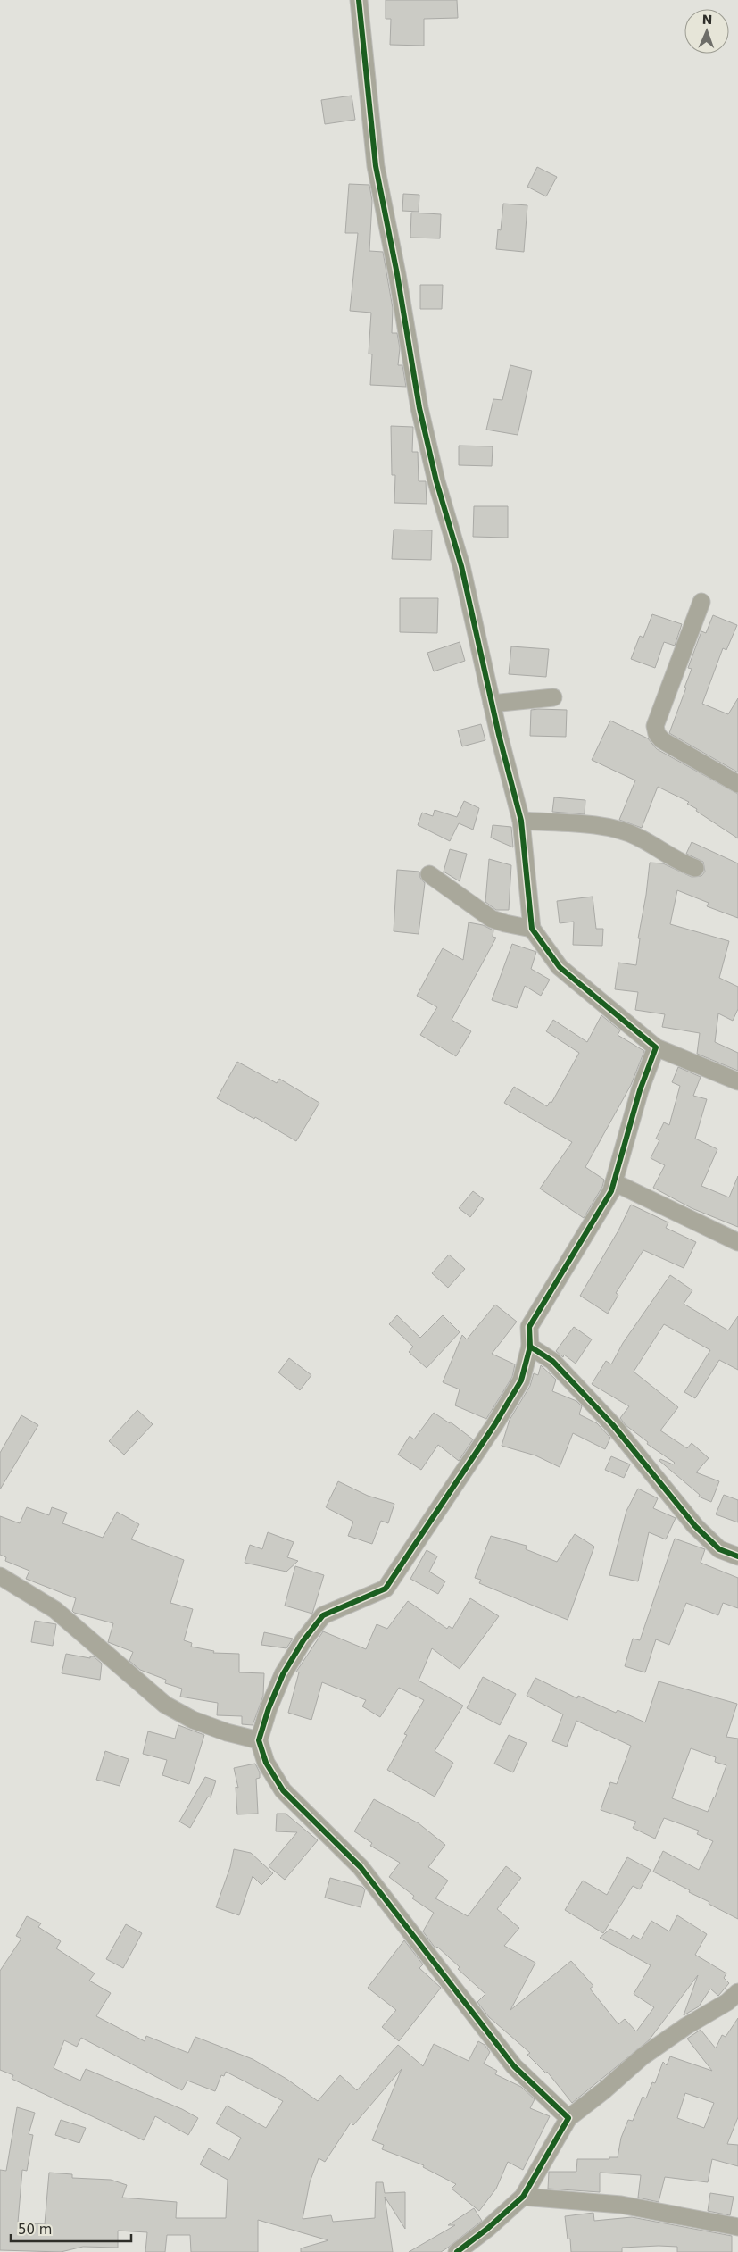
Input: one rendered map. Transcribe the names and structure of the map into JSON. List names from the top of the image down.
{
  "scale_bar": "50 m",
  "north": "top"
}
